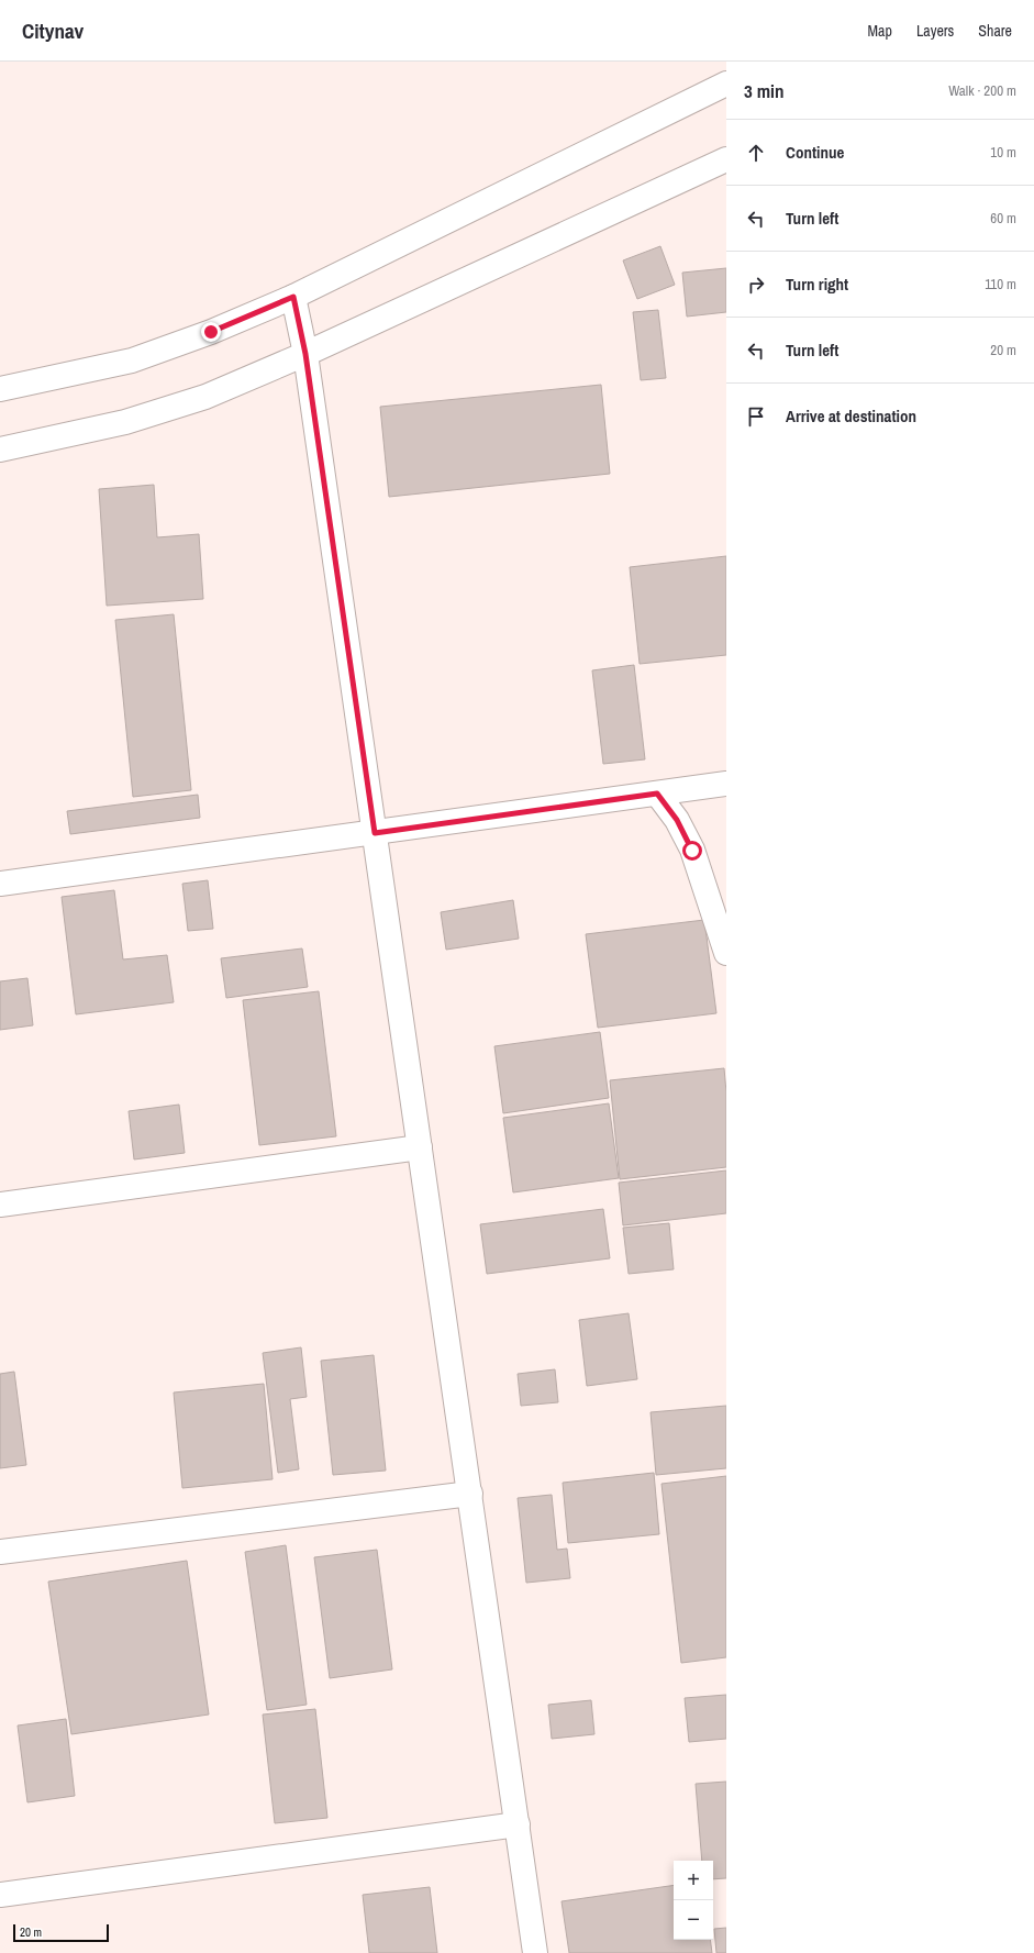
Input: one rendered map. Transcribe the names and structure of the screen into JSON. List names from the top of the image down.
{
  "scale_bar": "20 m",
  "page": {
    "header": "Citynav",
    "nav": ["Map", "Layers", "Share"],
    "heading": ["3 min", "Walk · 200 m"],
    "list": [
      ["Continue", "10 m"],
      ["Turn left", "60 m"],
      ["Turn right", "110 m"],
      ["Turn left", "20 m"],
      "Arrive at destination"
    ],
    "map_buttons": ["+", "−"],
    "scale": "20 m"
  }
}
